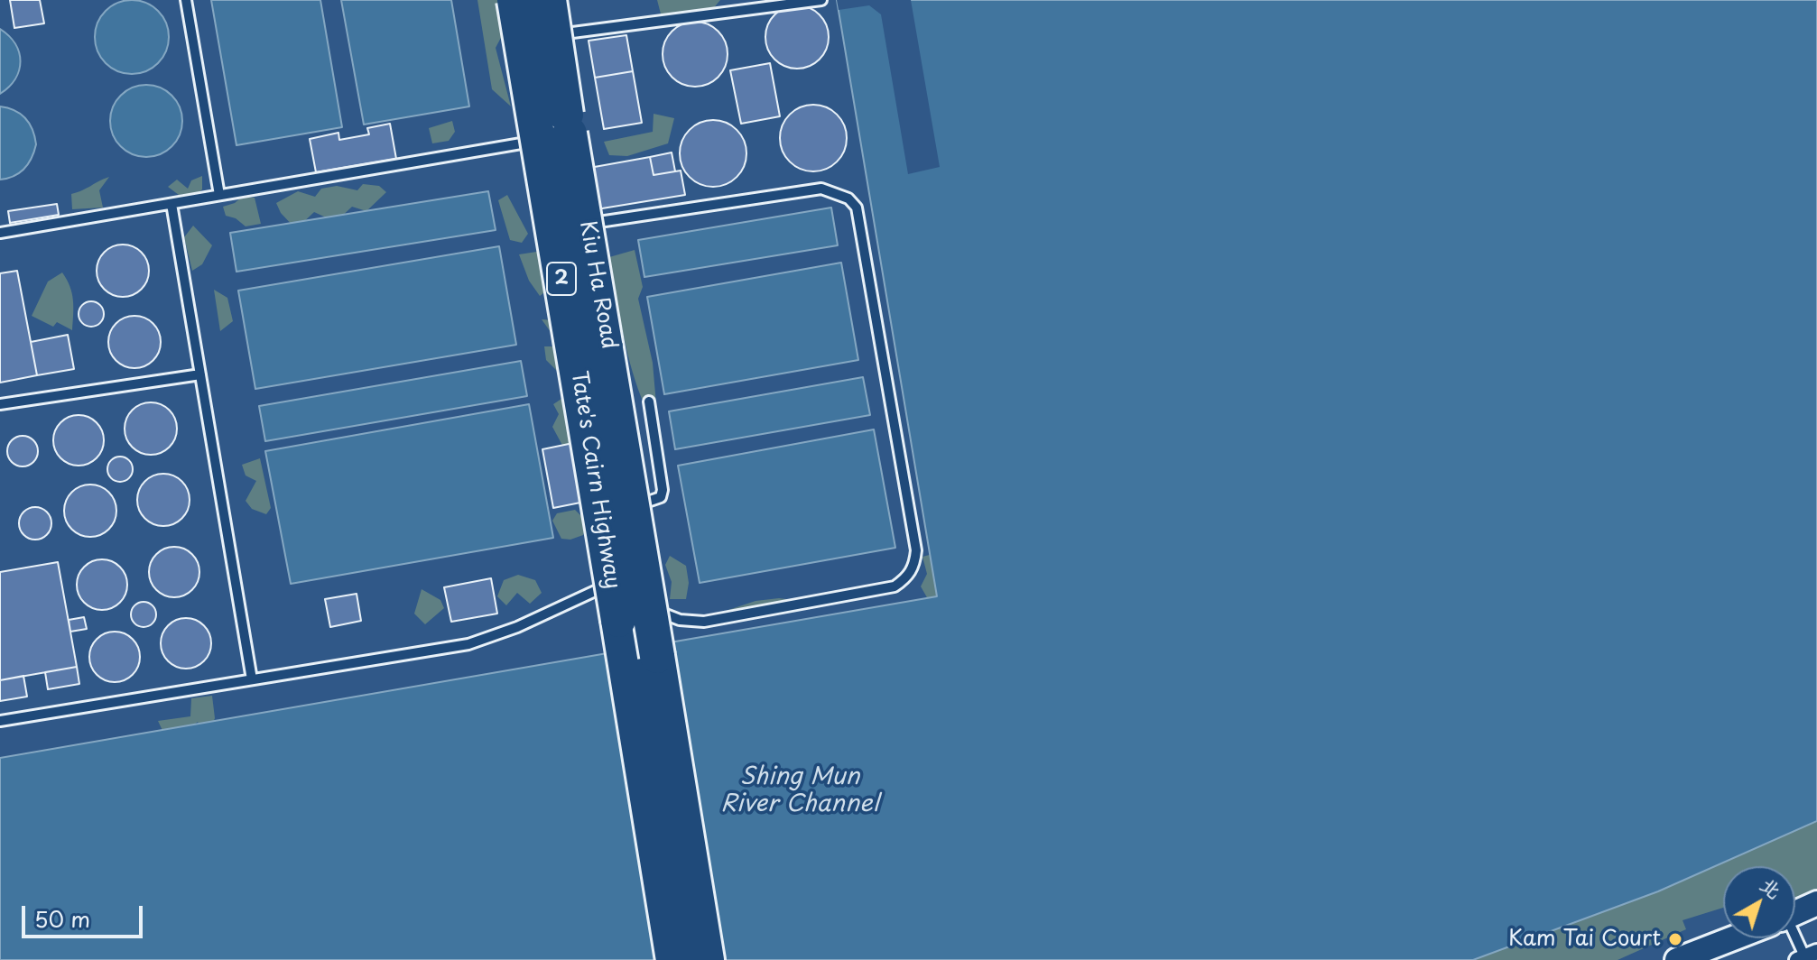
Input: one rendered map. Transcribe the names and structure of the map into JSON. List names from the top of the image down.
{
  "streets": {
    "highway": ["2", "Tate's Cairn Highway"]
  },
  "water": ["Shing Mun River Channel"],
  "places": ["Kam Tai Court"],
  "scale_bar": "50 m",
  "north": "top right"
}
